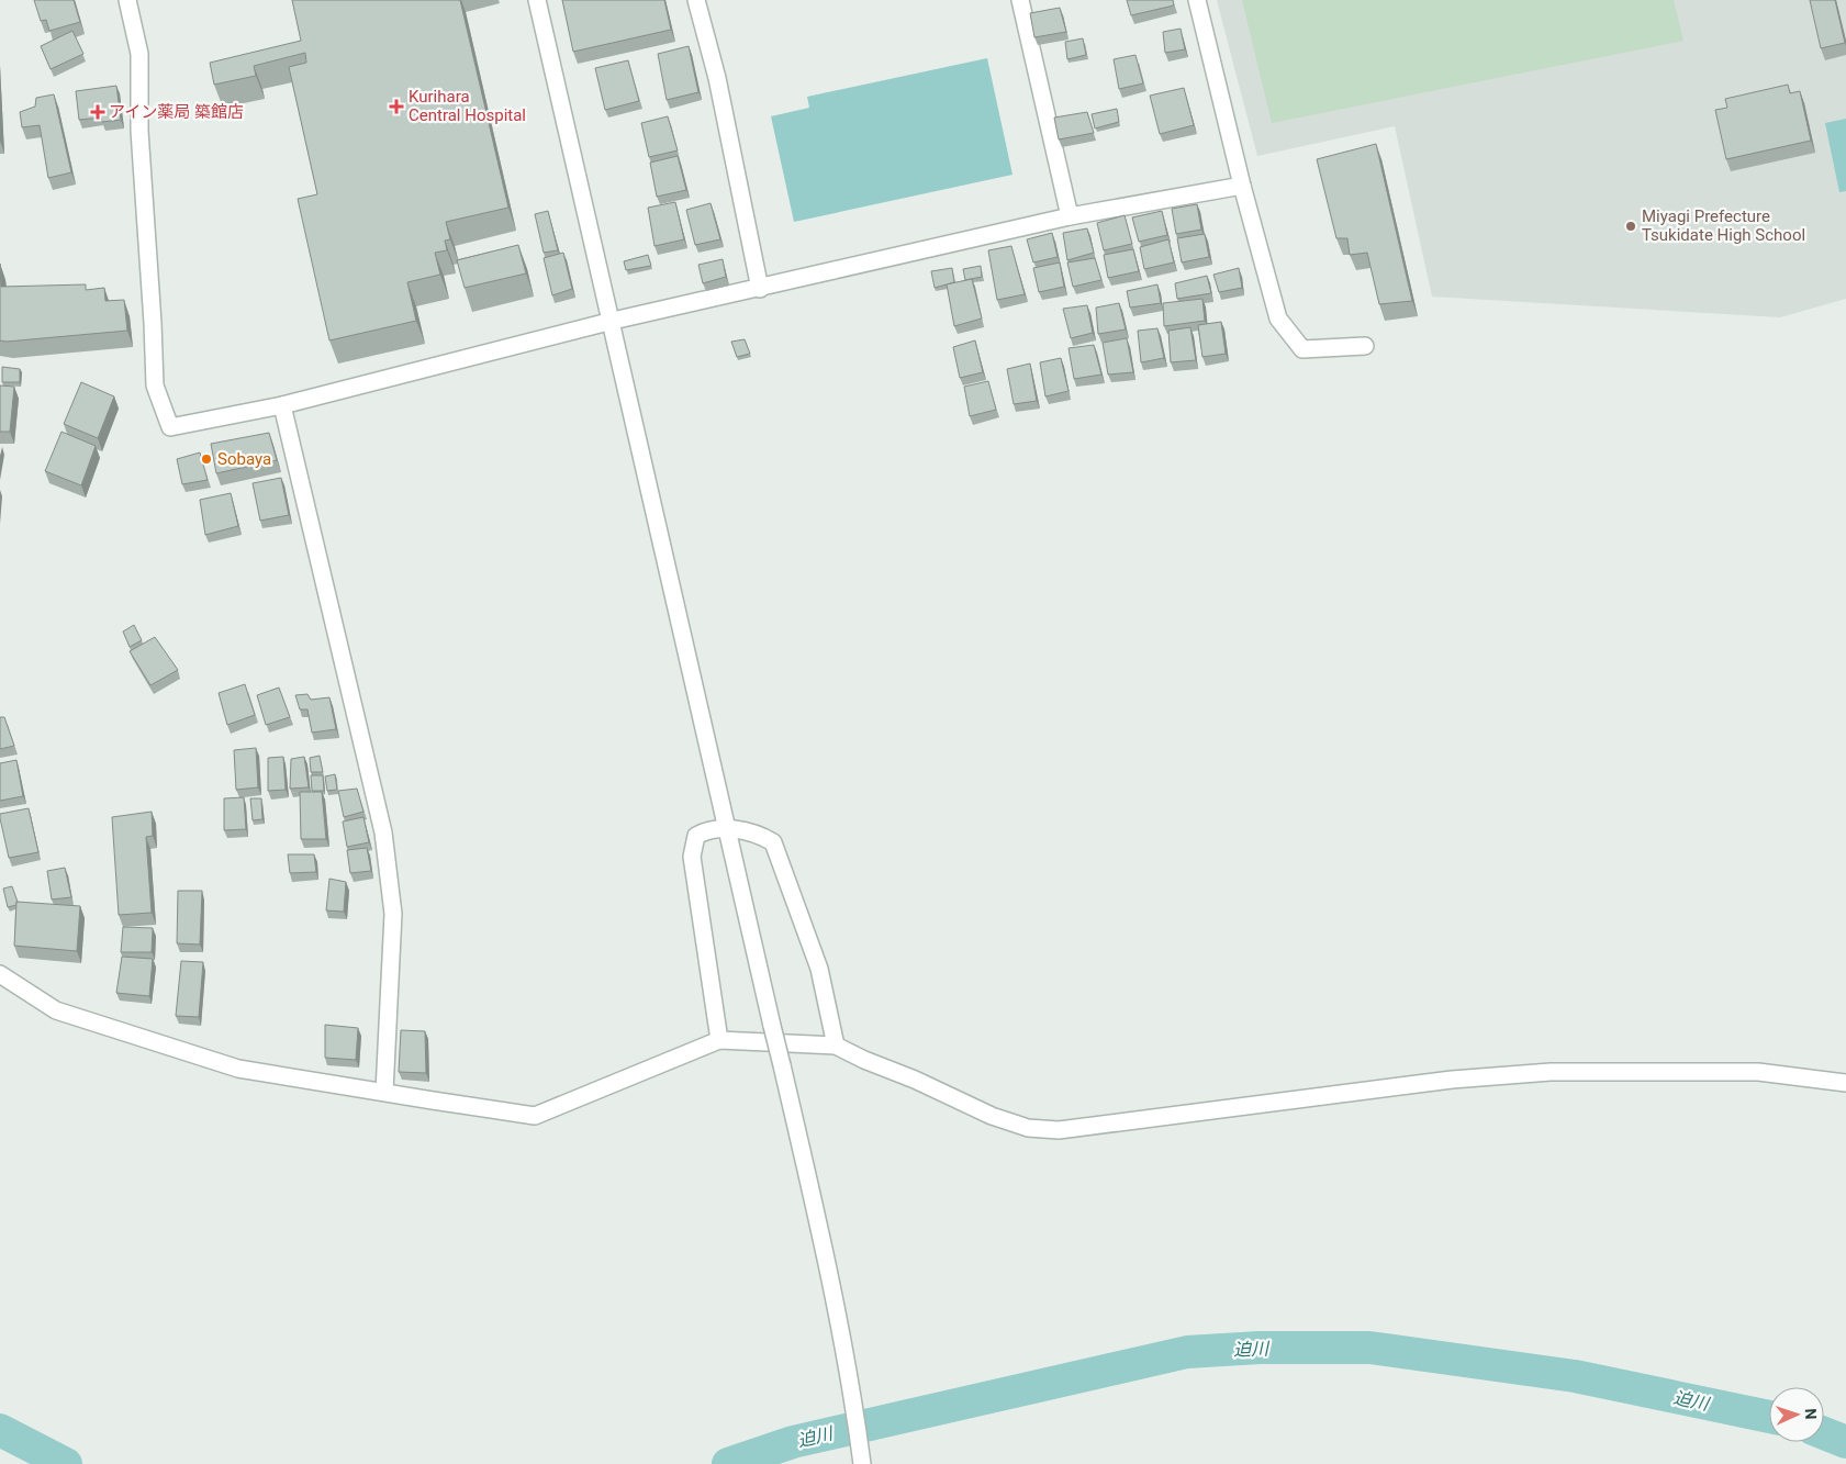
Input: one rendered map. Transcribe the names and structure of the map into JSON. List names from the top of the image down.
{
  "water": ["迫川"],
  "places": {
    "health": ["Kurihara Central Hospital", "アイン薬局 築館店"],
    "other": ["Miyagi Prefecture Tsukidate High School", "Sobaya"]
  },
  "north": "right"
}
